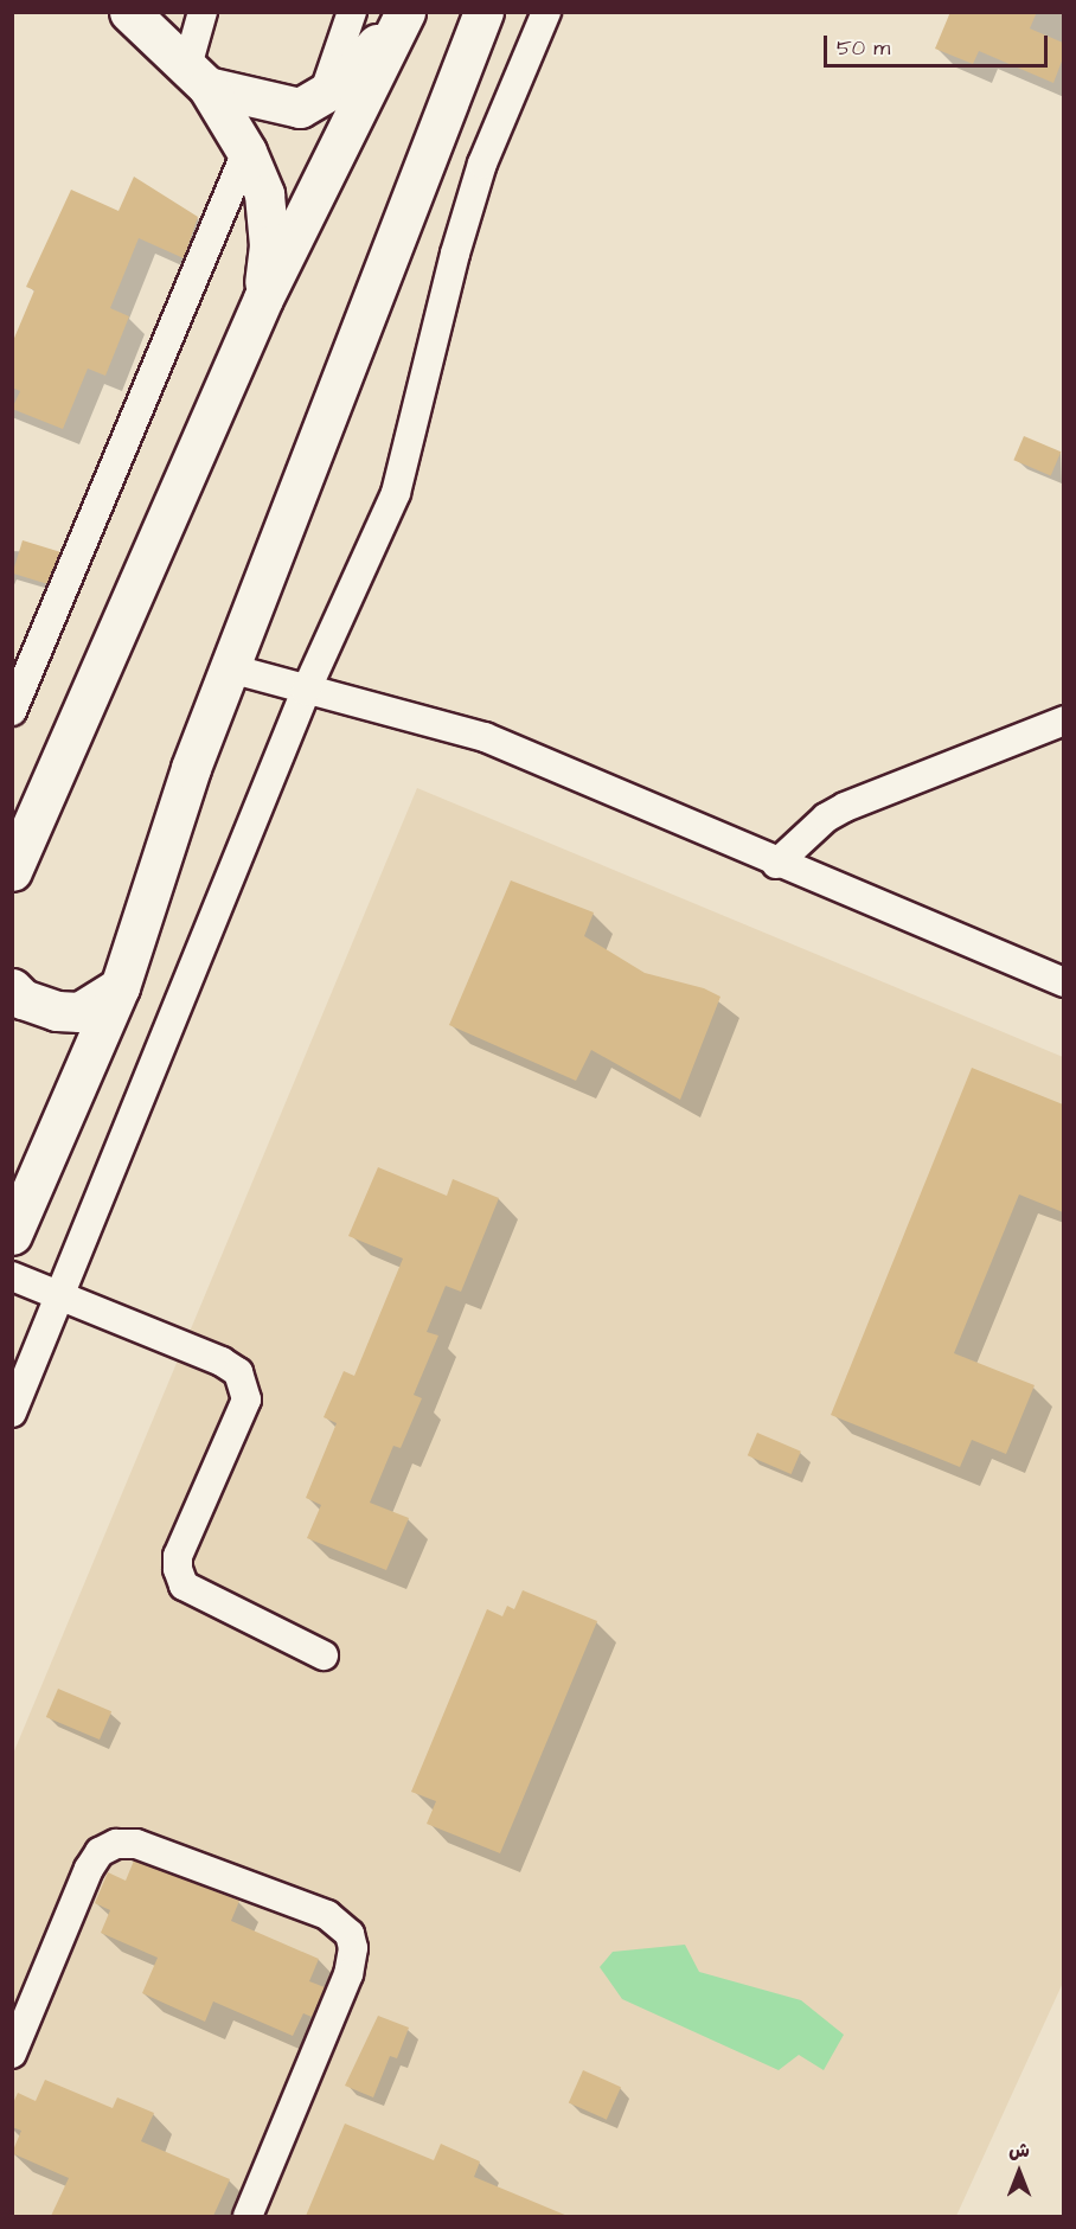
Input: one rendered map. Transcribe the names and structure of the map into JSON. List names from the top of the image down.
{
  "scale_bar": "50 m",
  "north": "top"
}
